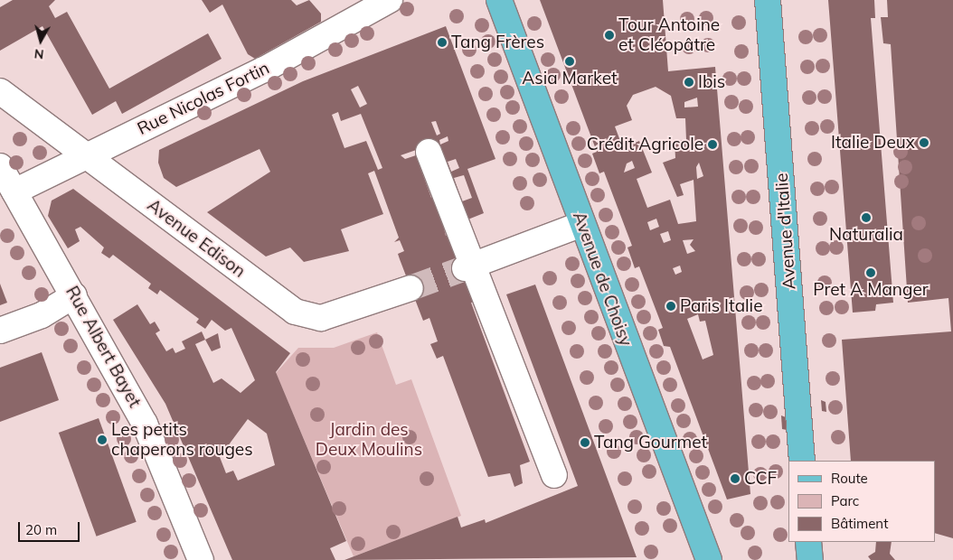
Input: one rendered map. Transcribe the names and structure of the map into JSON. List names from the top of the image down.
{
  "streets": {
    "main road": ["Avenue d'Italie", "Avenue de Choisy"],
    "street": ["Rue Nicolas Fortin", "Avenue Edison", "Rue Albert Bayet"]
  },
  "crossings": [
    ["Rue Nicolas Fortin", "Avenue Edison"],
    ["Rue Nicolas Fortin", "Rue Albert Bayet"]
  ],
  "parks": ["Jardin des Deux Moulins"],
  "places": [
    "Tour Antoine et Cléopâtre",
    "Tang Frères",
    "Asia Market",
    "Ibis",
    "Italie Deux",
    "Crédit Agricole",
    "Naturalia",
    "Pret A Manger",
    "Paris Italie",
    "Les petits chaperons rouges",
    "Tang Gourmet",
    "CCF"
  ],
  "legend": ["Route", "Parc", "Bâtiment"],
  "scale_bar": "20 m",
  "north": "bottom"
}
